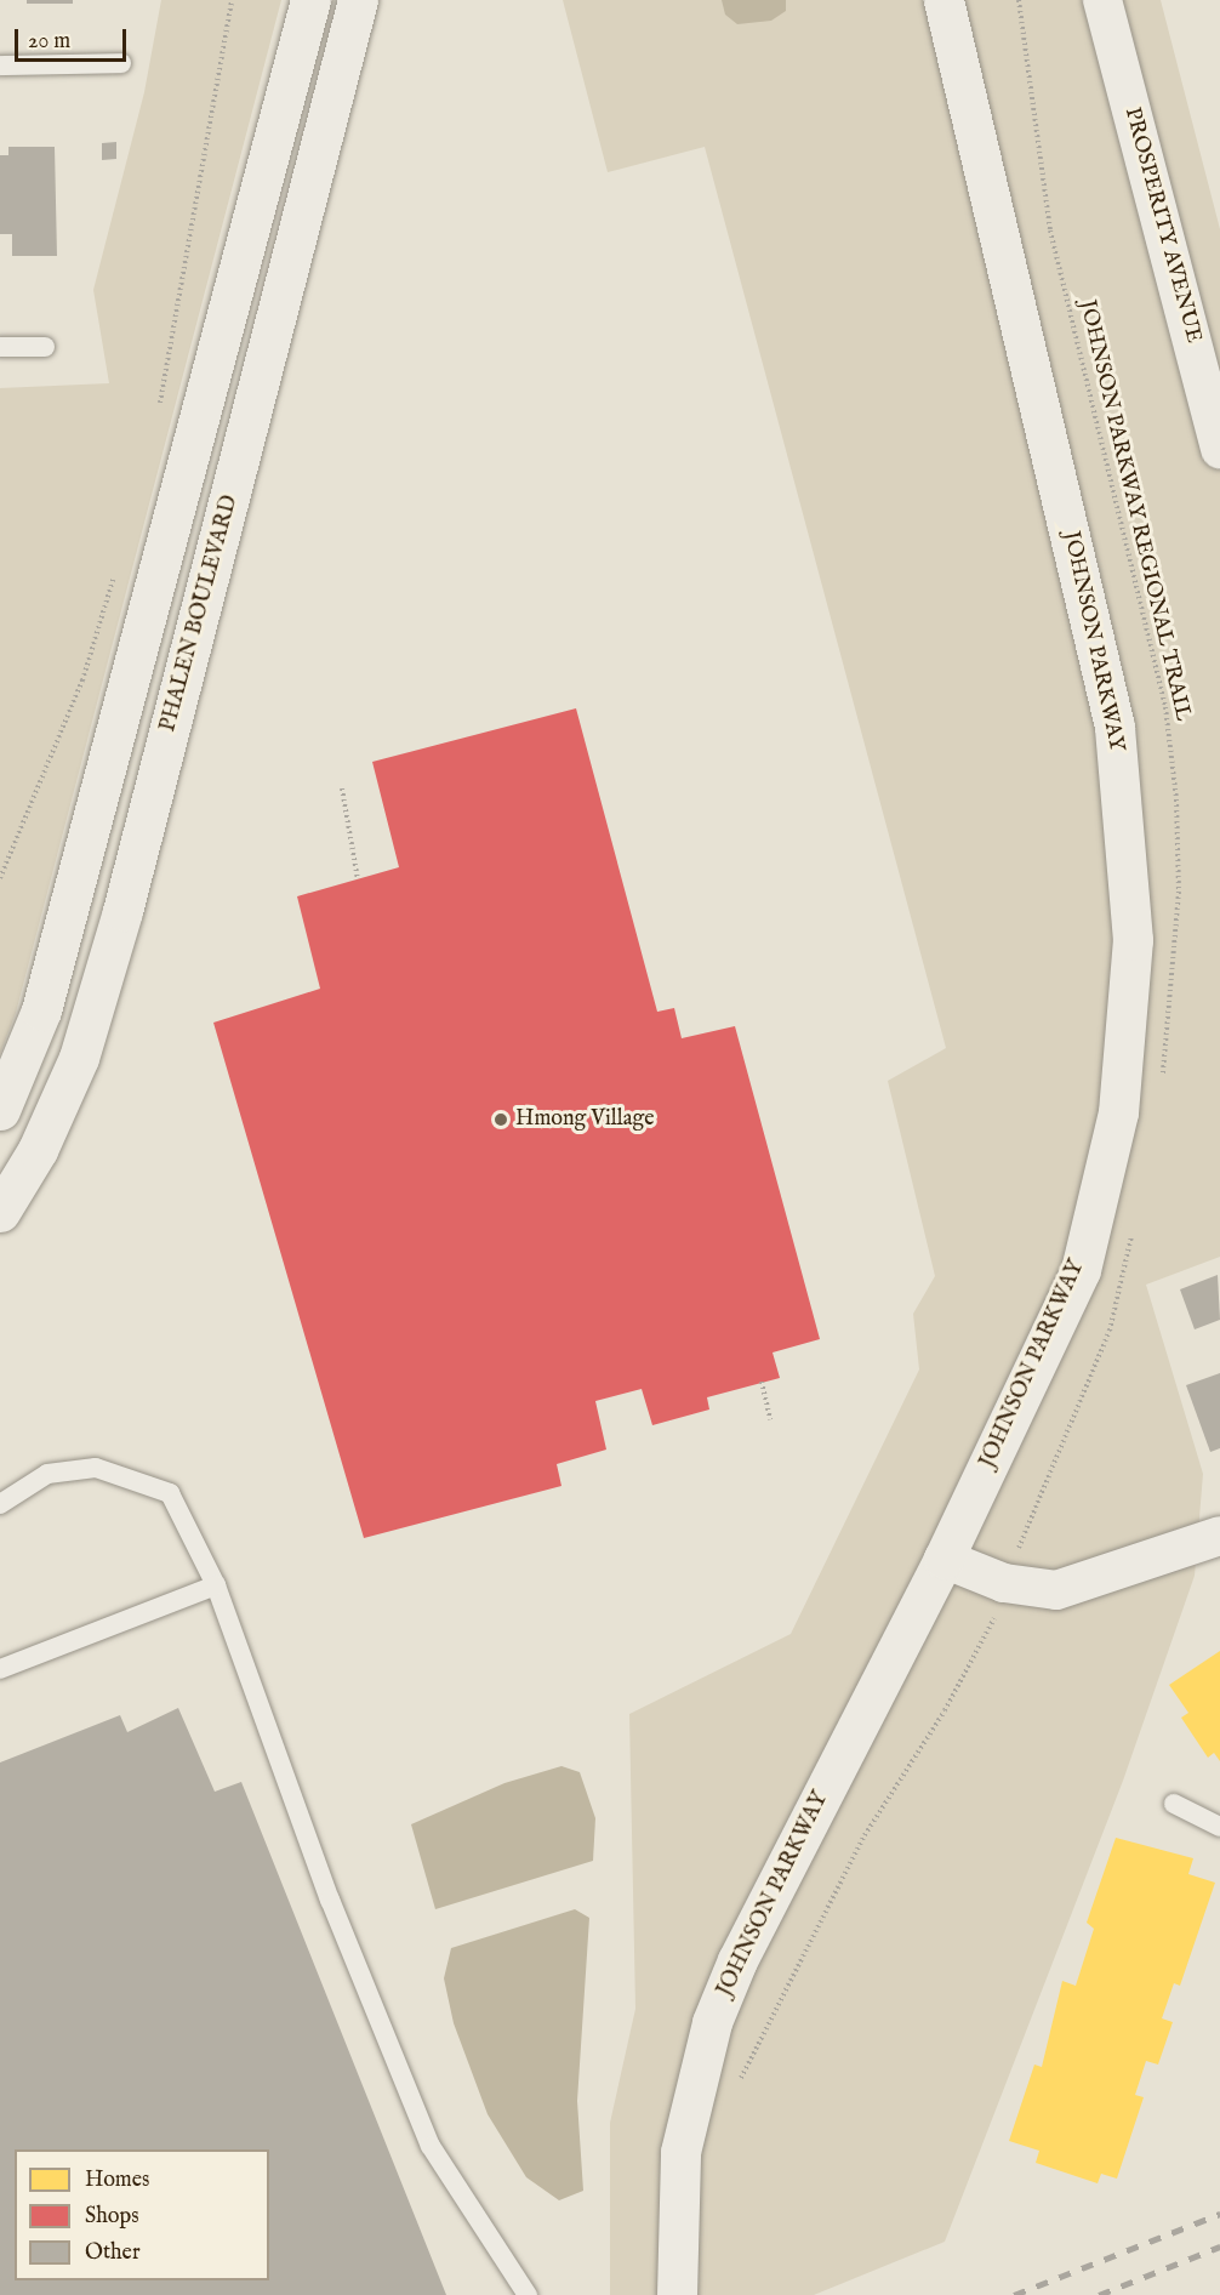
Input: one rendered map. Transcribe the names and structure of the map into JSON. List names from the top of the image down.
{
  "streets": {
    "main road": ["PHALEN BOULEVARD", "JOHNSON PARKWAY"],
    "street": ["PROSPERITY AVENUE"],
    "path": ["JOHNSON PARKWAY REGIONAL TRAIL"]
  },
  "places": ["Hmong Village"],
  "legend": ["Homes", "Shops", "Other"],
  "scale_bar": "20 m"
}
